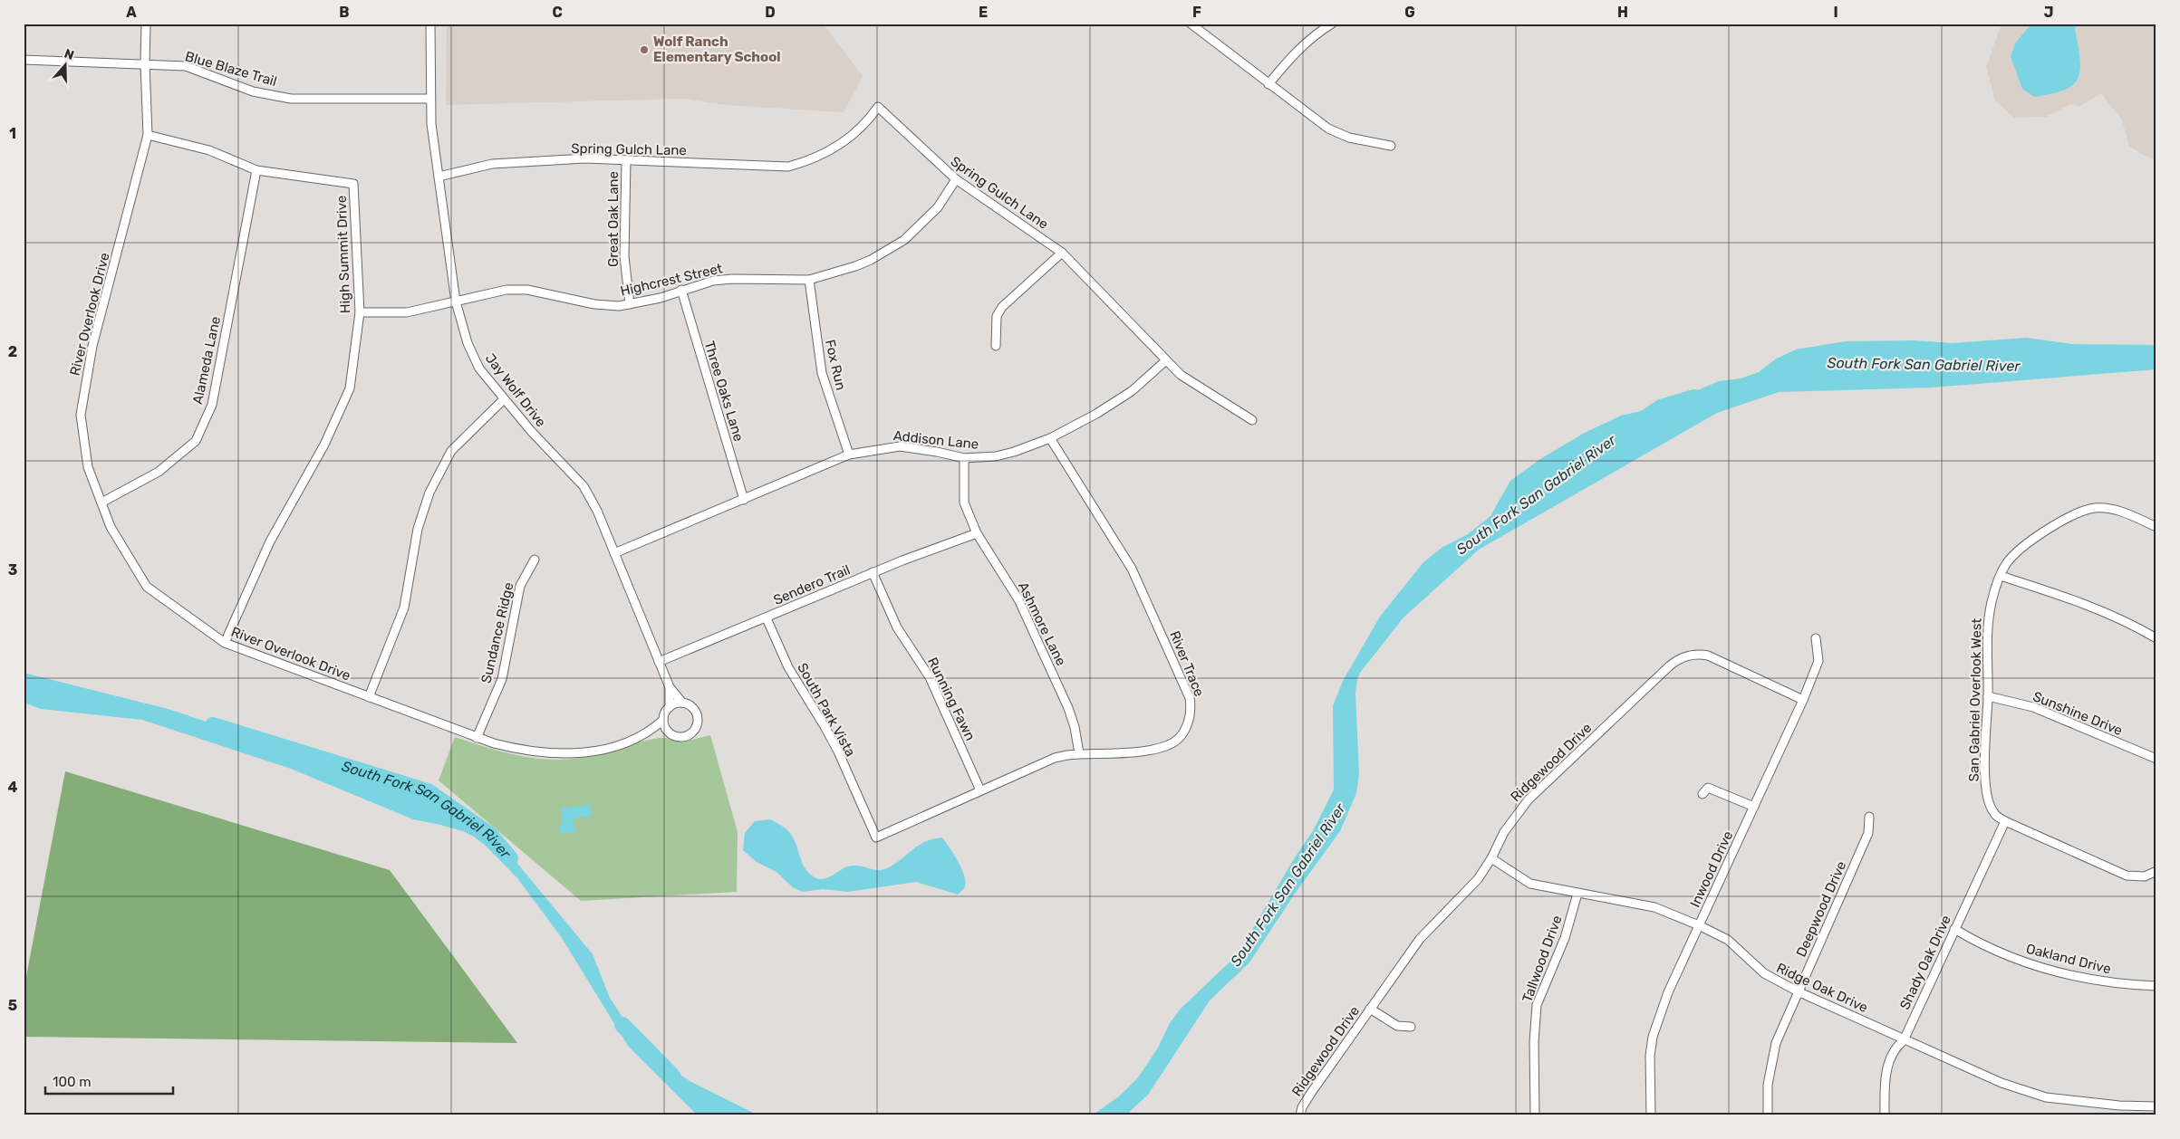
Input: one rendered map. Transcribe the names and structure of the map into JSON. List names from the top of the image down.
{
  "streets": {
    "street": [
      "Blue Blaze Trail",
      "Spring Gulch Lane",
      "Great Oak Lane",
      "High Summit Drive",
      "Highcrest Street",
      "River Overlook Drive",
      "Alameda Lane",
      "Fox Run",
      "Jay Wolf Drive",
      "Three Oaks Lane",
      "Addison Lane",
      "Sendero Trail",
      "Ashmore Lane",
      "Sundance Ridge",
      "River Trace",
      "Running Fawn",
      "San Gabriel Overlook West",
      "South Park Vista",
      "Sunshine Drive",
      "Ridgewood Drive",
      "Inwood Drive",
      "Deepwood Drive",
      "Tallwood Drive",
      "Oakland Drive",
      "Shady Oak Drive",
      "Ridge Oak Drive"
    ]
  },
  "crossings": [
    ["Blue Blaze Trail", "River Overlook Drive"],
    ["Blue Blaze Trail", "Jay Wolf Drive"],
    ["Spring Gulch Lane", "Great Oak Lane"],
    ["Spring Gulch Lane", "Highcrest Street"],
    ["Spring Gulch Lane", "Jay Wolf Drive"],
    ["Spring Gulch Lane", "Addison Lane"],
    ["Great Oak Lane", "Highcrest Street"],
    ["High Summit Drive", "Highcrest Street"],
    ["High Summit Drive", "River Overlook Drive"],
    ["High Summit Drive", "Alameda Lane"],
    ["Highcrest Street", "Fox Run"],
    ["Highcrest Street", "Jay Wolf Drive"],
    ["Highcrest Street", "Three Oaks Lane"],
    ["River Overlook Drive", "Alameda Lane"],
    ["River Overlook Drive", "Sundance Ridge"],
    ["Fox Run", "Addison Lane"],
    ["Jay Wolf Drive", "Addison Lane"],
    ["Jay Wolf Drive", "Sendero Trail"],
    ["Three Oaks Lane", "Addison Lane"],
    ["Addison Lane", "Ashmore Lane"],
    ["Addison Lane", "River Trace"],
    ["Sendero Trail", "Ashmore Lane"],
    ["Sendero Trail", "Running Fawn"],
    ["Sendero Trail", "South Park Vista"],
    ["Ashmore Lane", "River Trace"],
    ["River Trace", "Running Fawn"],
    ["River Trace", "South Park Vista"],
    ["San Gabriel Overlook West", "Sunshine Drive"],
    ["San Gabriel Overlook West", "Shady Oak Drive"],
    ["Ridgewood Drive", "Inwood Drive"],
    ["Ridgewood Drive", "Ridge Oak Drive"],
    ["Inwood Drive", "Ridge Oak Drive"],
    ["Deepwood Drive", "Ridge Oak Drive"],
    ["Tallwood Drive", "Ridge Oak Drive"],
    ["Oakland Drive", "Shady Oak Drive"],
    ["Shady Oak Drive", "Ridge Oak Drive"]
  ],
  "water": ["South Fork San Gabriel River"],
  "places": ["Wolf Ranch Elementary School"],
  "scale_bar": "100 m",
  "north": "top",
  "grid": {
    "columns": [
      "A",
      "B",
      "C",
      "D",
      "E",
      "F",
      "G",
      "H",
      "I",
      "J"
    ],
    "rows": [
      "1",
      "2",
      "3",
      "4",
      "5"
    ]
  }
}
